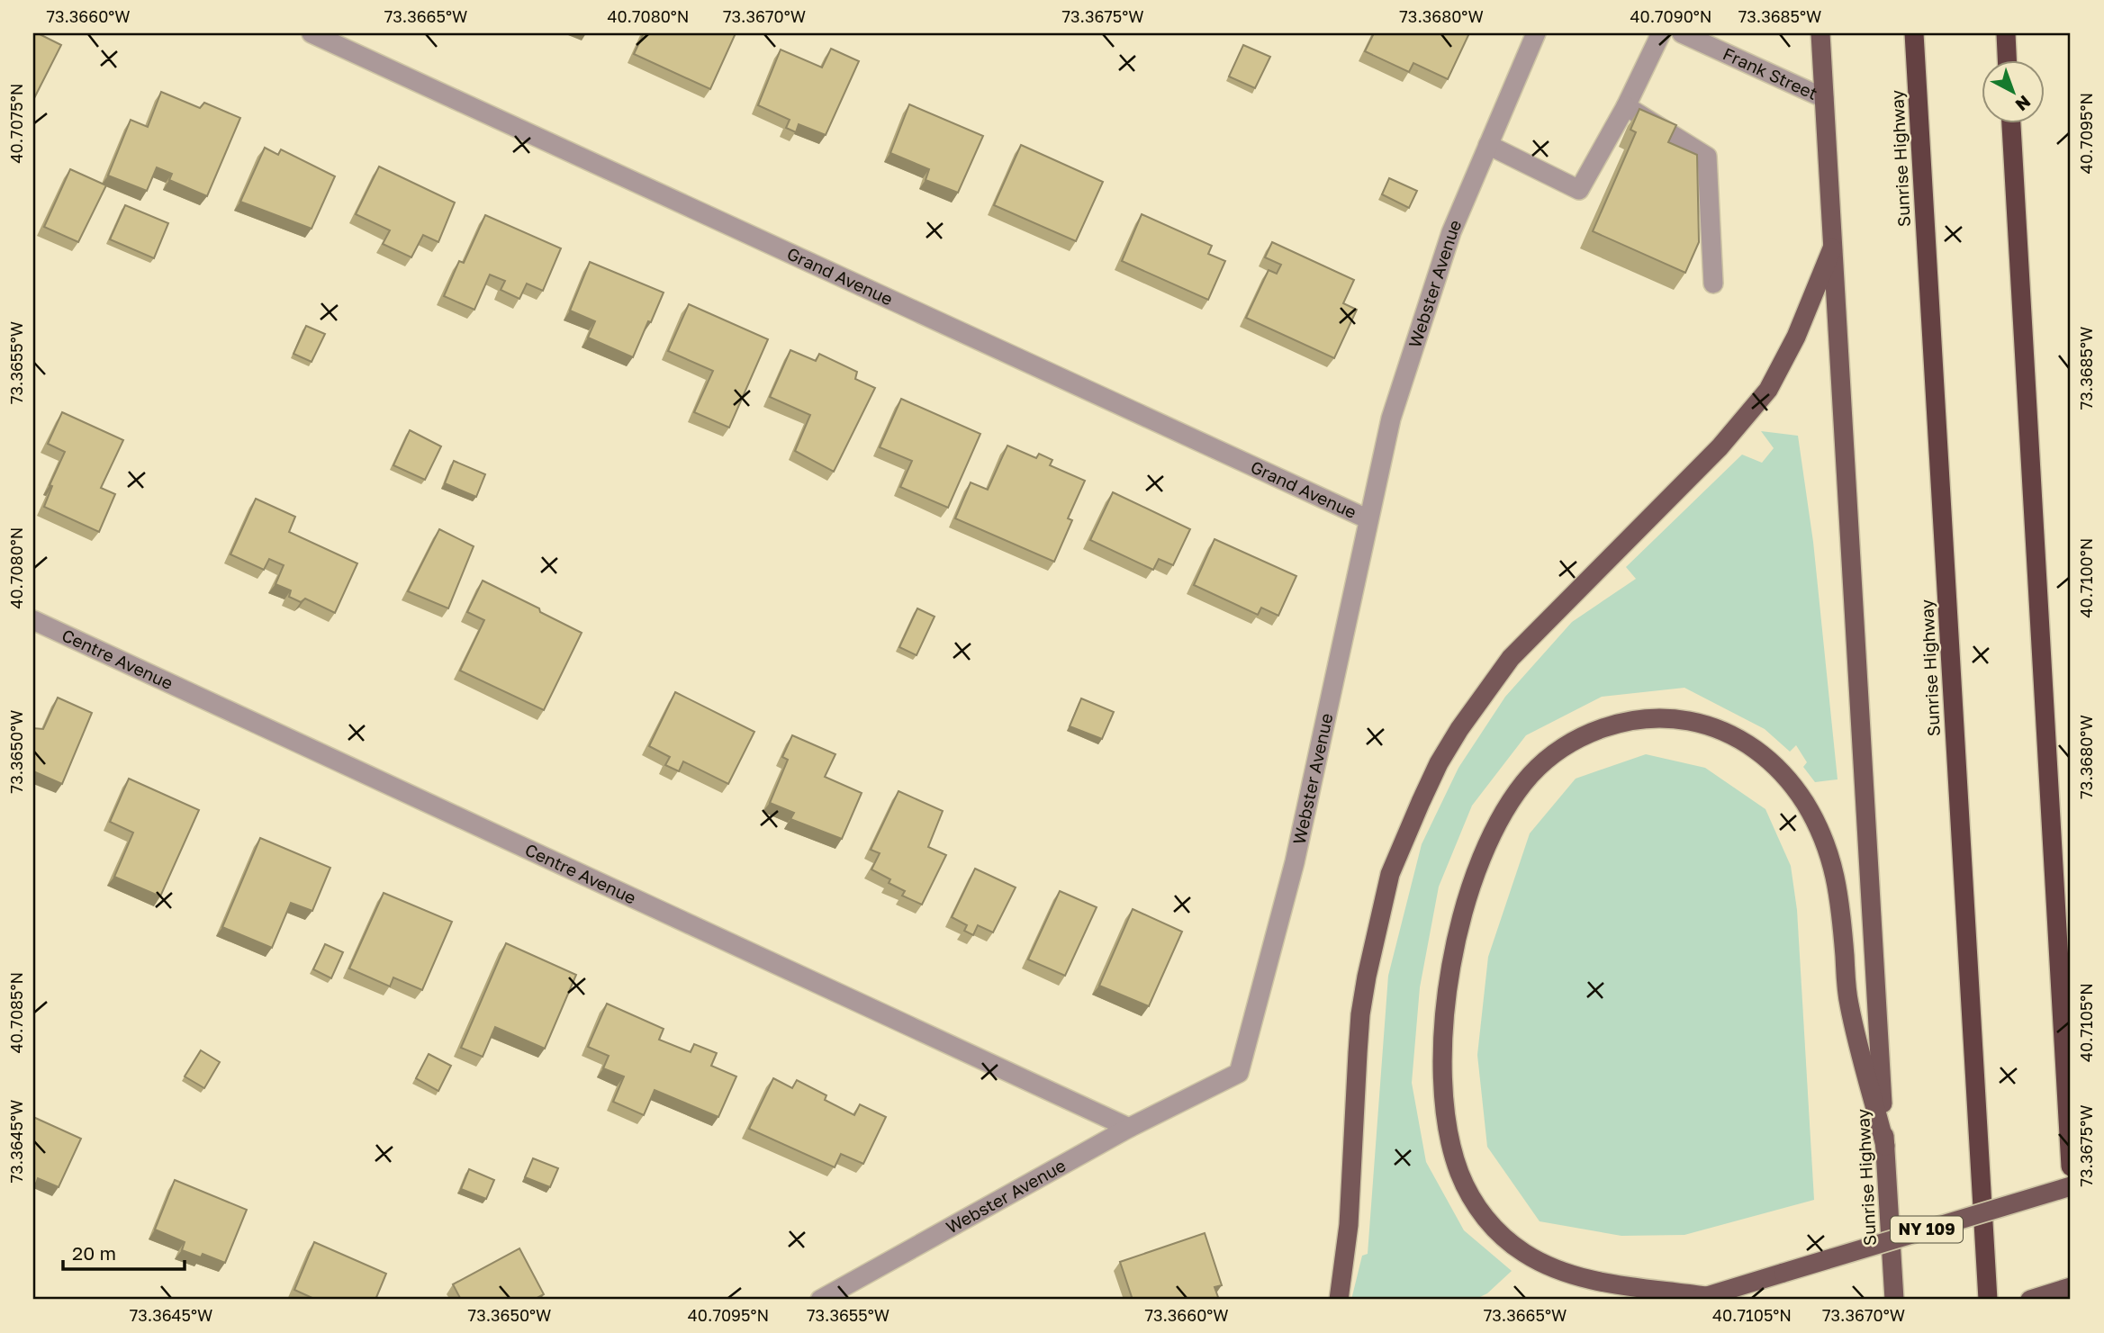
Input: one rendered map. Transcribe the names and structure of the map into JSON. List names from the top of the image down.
{
  "streets": {
    "highway": ["Sunrise Highway"],
    "main road": ["NY 109"],
    "street": [
      "Frank Street",
      "Grand Avenue",
      "Webster Avenue",
      "Centre Avenue"
    ]
  },
  "crossings": [
    ["Frank Street", "Sunrise Highway"],
    ["Grand Avenue", "Webster Avenue"],
    ["Webster Avenue", "Centre Avenue"]
  ],
  "scale_bar": "20 m",
  "north": "bottom right",
  "coordinates": [
    "73.3660°W",
    "73.3665°W",
    "40.7080°N",
    "73.3670°W",
    "73.3675°W",
    "73.3680°W",
    "40.7090°N",
    "73.3685°W",
    "40.7075°N",
    "40.7095°N",
    "73.3655°W",
    "40.7100°N",
    "73.3650°W",
    "40.7085°N",
    "40.7105°N",
    "73.3645°W"
  ]
}
